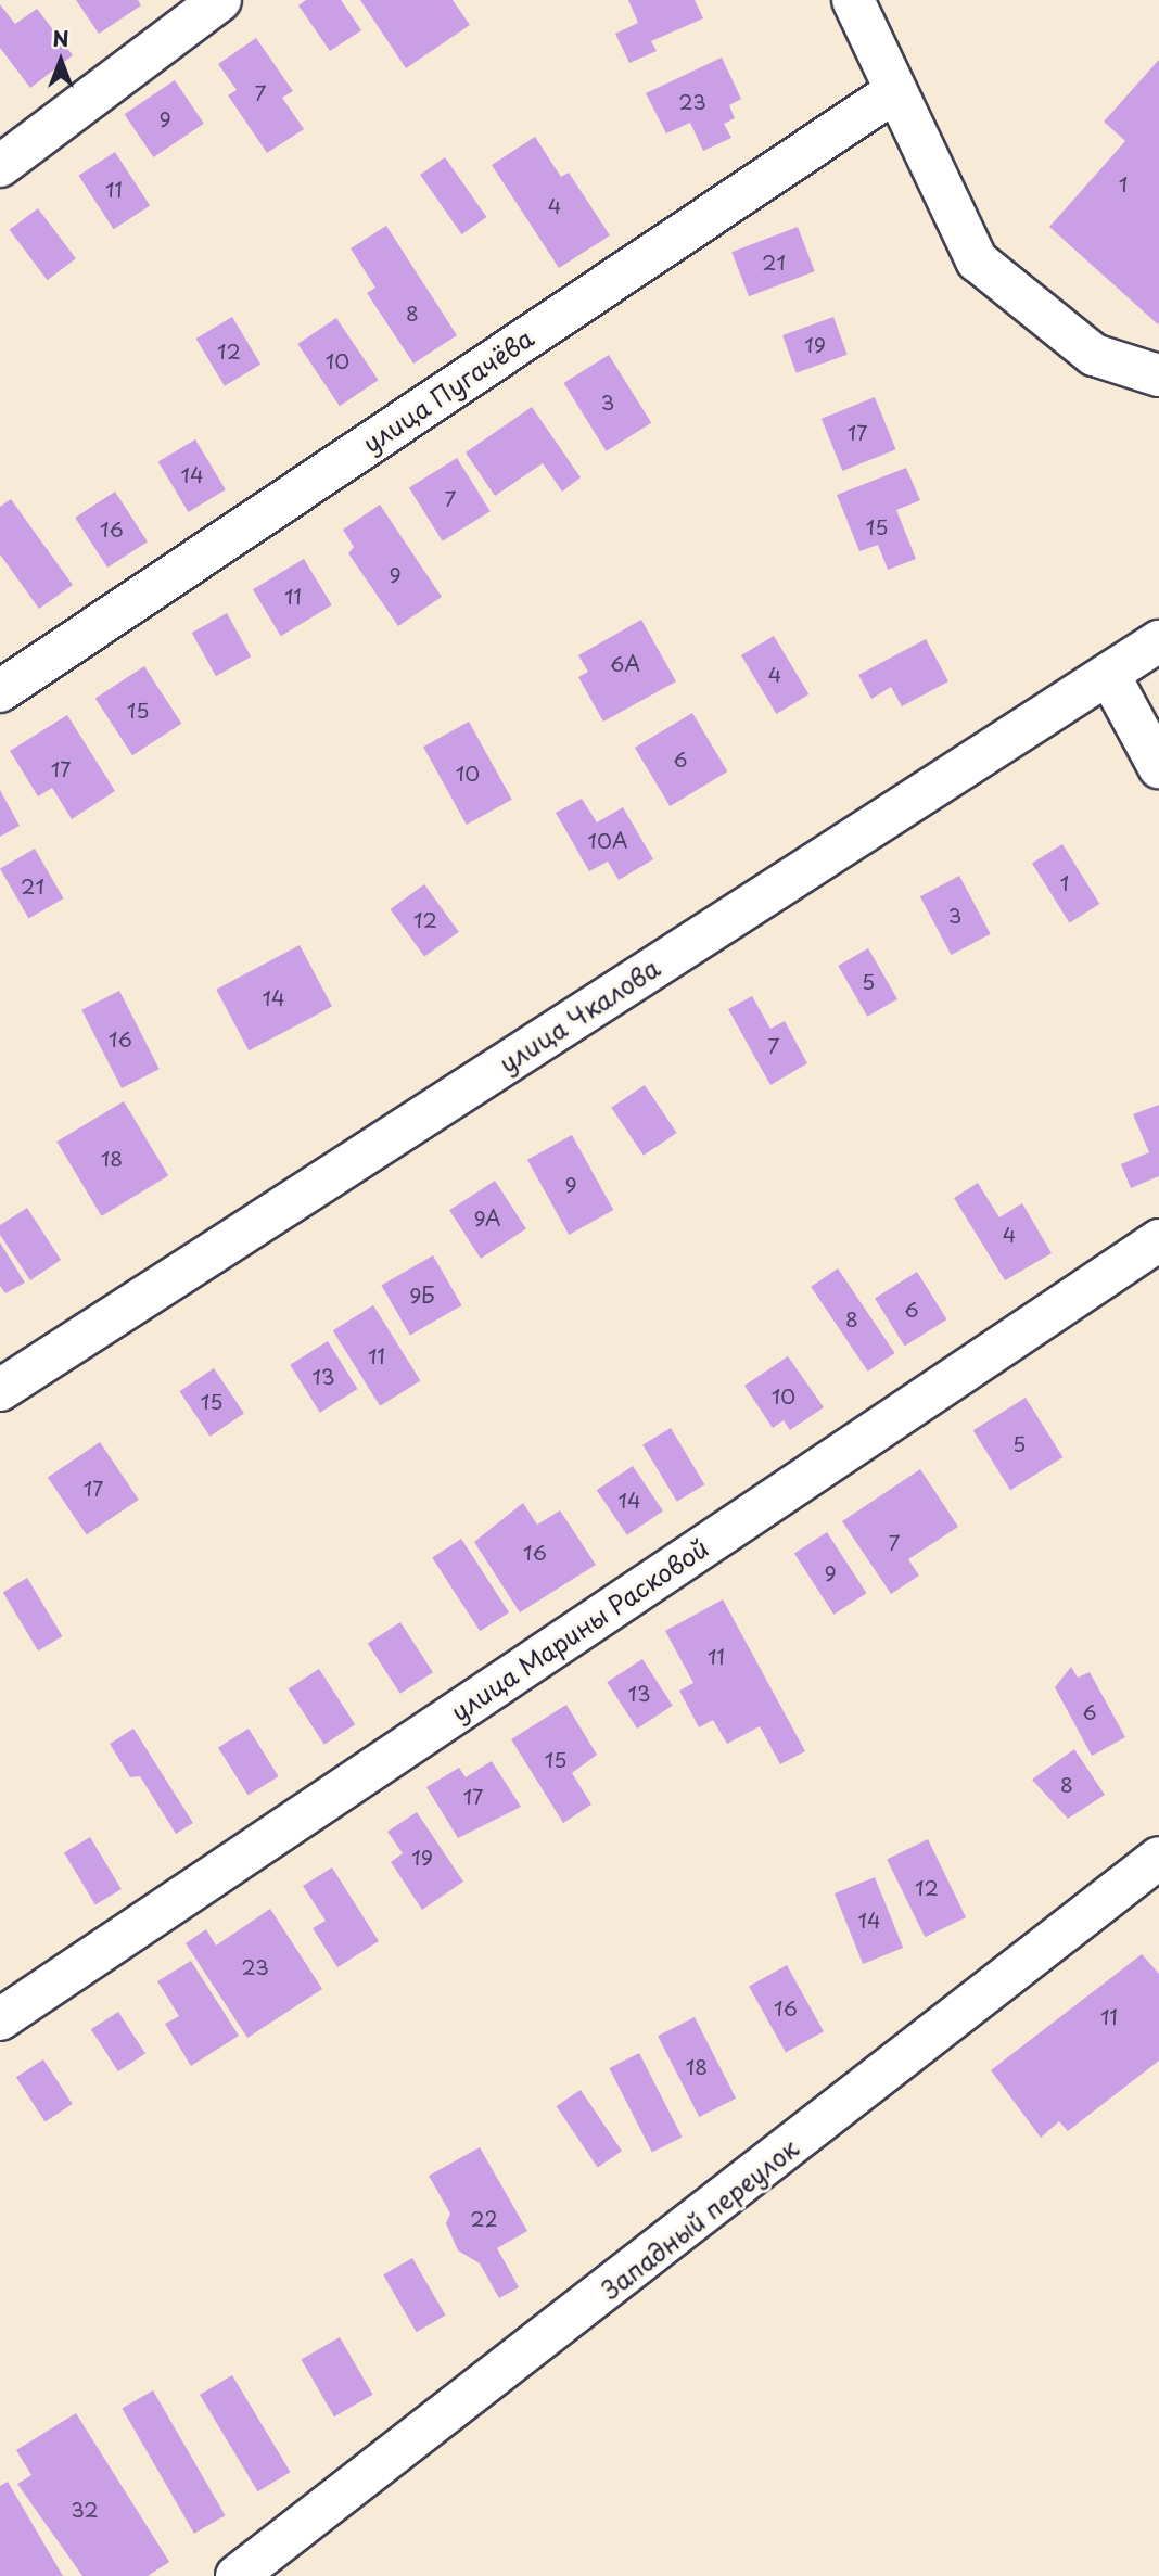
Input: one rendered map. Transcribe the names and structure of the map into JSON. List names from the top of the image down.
{
  "streets": {
    "street": [
      "улица Пугачёва",
      "улица Чкалова",
      "улица Марины Расковой",
      "Западный переулок"
    ]
  },
  "house_numbers": [
    "7",
    "23",
    "9",
    "1",
    "11",
    "4",
    "21",
    "8",
    "19",
    "12",
    "10",
    "3",
    "17",
    "14",
    "7",
    "15",
    "16",
    "9",
    "11",
    "6А",
    "4",
    "15",
    "6",
    "17",
    "10",
    "10А",
    "1",
    "21",
    "3",
    "12",
    "5",
    "14",
    "16",
    "7",
    "18",
    "9",
    "9А",
    "4",
    "9Б",
    "6",
    "8",
    "11",
    "13",
    "10",
    "15",
    "5",
    "17",
    "14",
    "7",
    "16",
    "9",
    "11",
    "13",
    "6",
    "15",
    "8",
    "17",
    "19",
    "12",
    "14",
    "23",
    "16",
    "11",
    "18",
    "22",
    "32"
  ],
  "north": "top"
}
